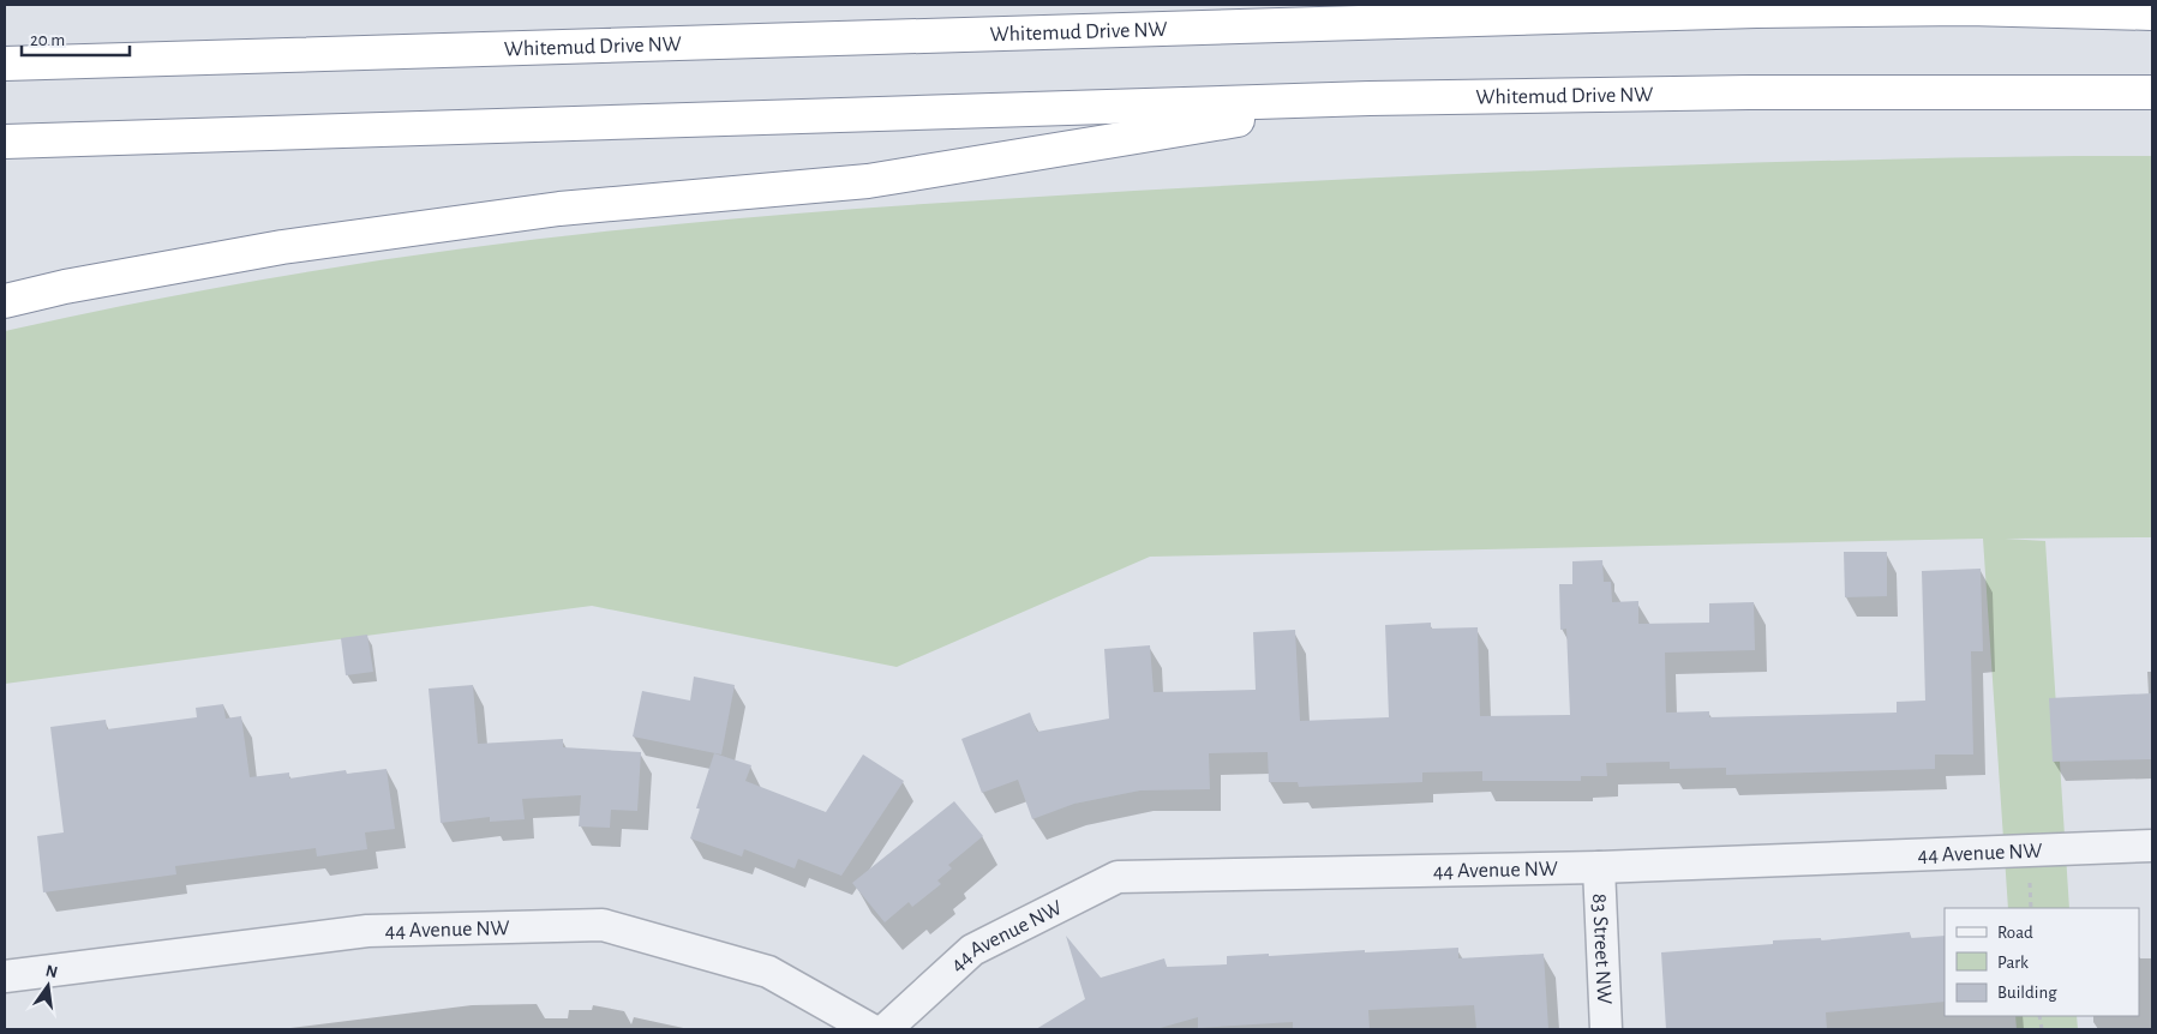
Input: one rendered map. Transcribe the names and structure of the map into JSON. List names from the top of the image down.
{
  "streets": {
    "highway": ["Whitemud Drive NW"],
    "street": ["44 Avenue NW", "83 Street NW"]
  },
  "crossings": [
    ["44 Avenue NW", "83 Street NW"]
  ],
  "legend": ["Road", "Park", "Building"],
  "scale_bar": "20 m",
  "north": "top"
}
